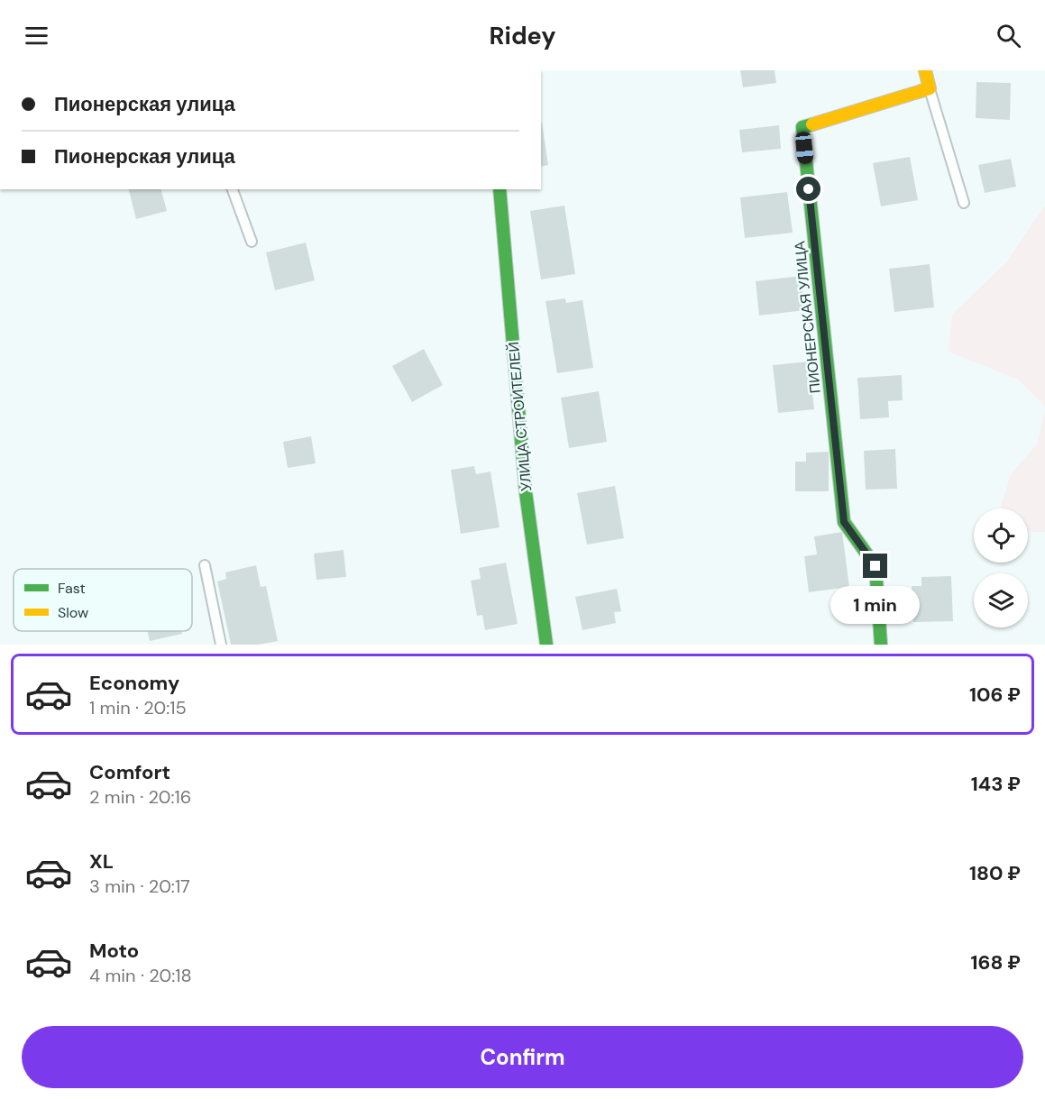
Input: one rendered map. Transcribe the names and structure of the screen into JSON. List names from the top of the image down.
{
  "streets": {
    "street": ["ПИОНЕРСКАЯ УЛИЦА", "УЛИЦА СТРОИТЕЛЕЙ"]
  },
  "legend": ["Fast", "Slow"],
  "page": {
    "header": "Ridey",
    "banner": ["Пионерская улица", "Пионерская улица"],
    "bubble": "1 min",
    "list": [
      {
        "name": "Economy",
        "note": "1 min · 20:15",
        "value": "106 ₽"
      },
      {
        "name": "Comfort",
        "note": "2 min · 20:16",
        "value": "143 ₽"
      },
      {
        "name": "XL",
        "note": "3 min · 20:17",
        "value": "180 ₽"
      },
      {
        "name": "Moto",
        "note": "4 min · 20:18",
        "value": "168 ₽"
      }
    ],
    "buttons": "Confirm"
  }
}
